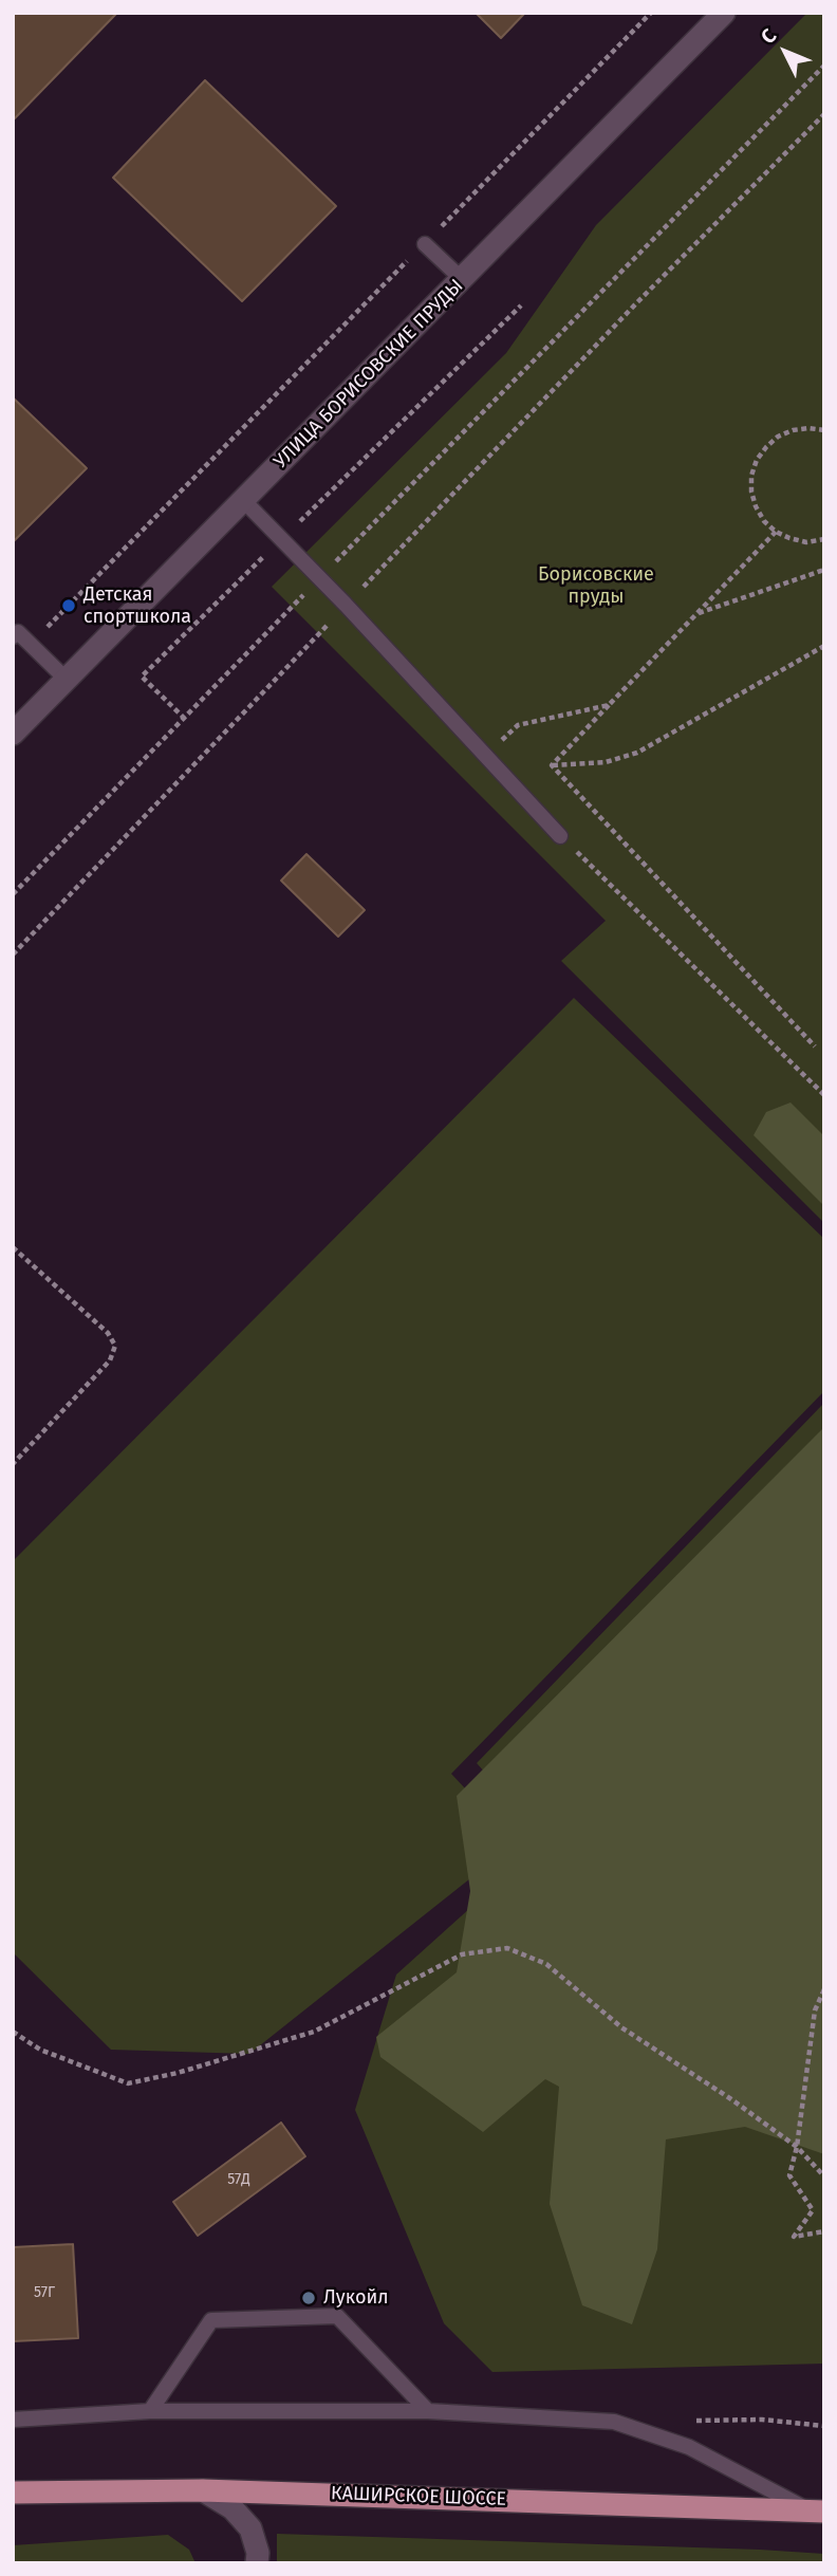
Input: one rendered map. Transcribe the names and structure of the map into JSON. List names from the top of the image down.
{
  "streets": {
    "main road": ["УЛИЦА БОРИСОВСКИЕ ПРУДЫ", "КАШИРСКОЕ ШОССЕ"]
  },
  "parks": ["Борисовские пруды"],
  "places": ["Детская спортшкола", "Лукойл"],
  "house_numbers": ["57Д", "57Г"],
  "north": "top left"
}
